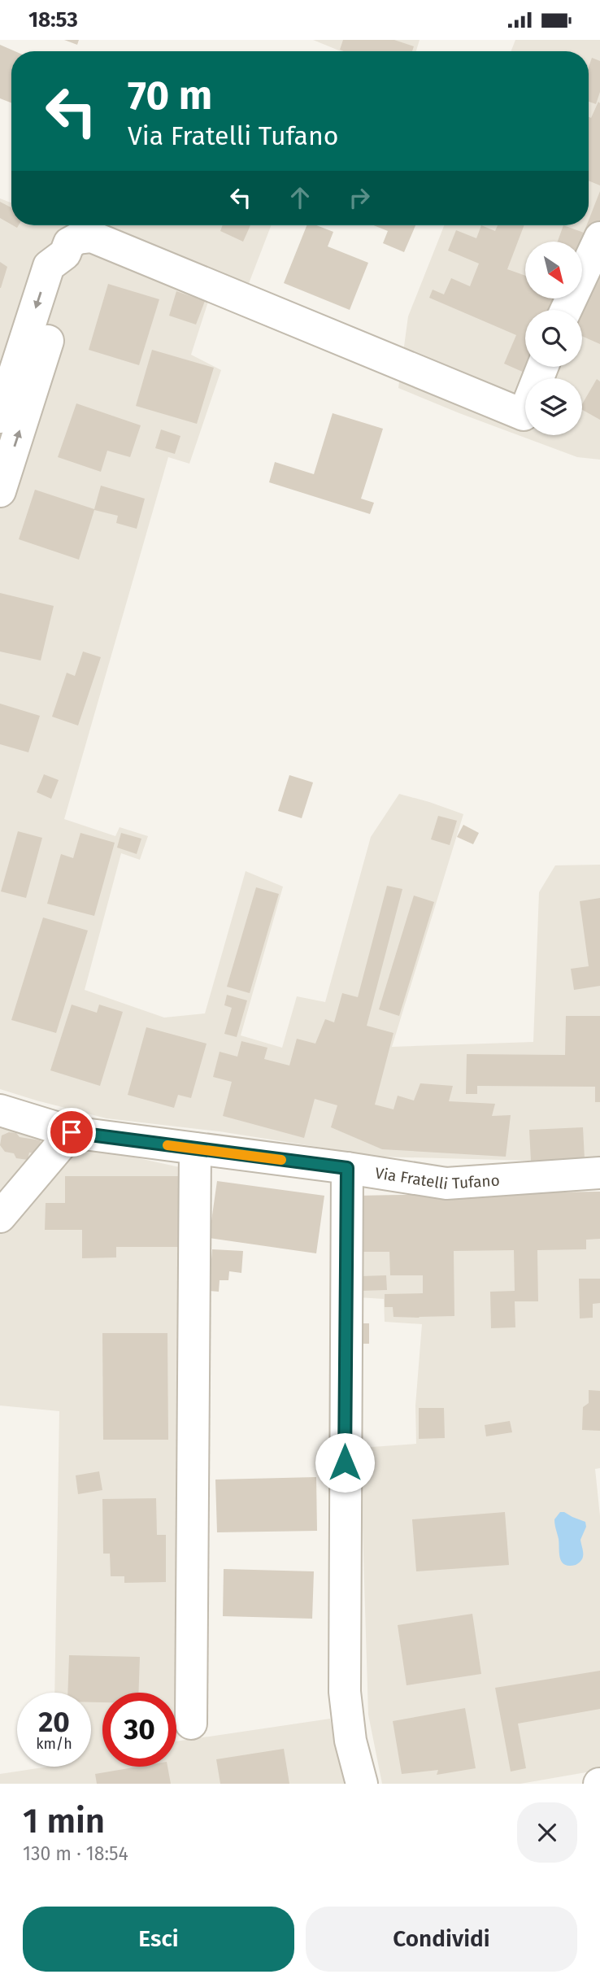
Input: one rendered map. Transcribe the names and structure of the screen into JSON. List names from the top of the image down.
{
  "streets": {
    "street": ["Via Fratelli Tufano"]
  },
  "north": "bottom right",
  "page": {
    "status": "18:53",
    "turn": ["70 m", "Via Fratelli Tufano"],
    "speed": "20 km/h",
    "limit": "30",
    "heading": ["1 min", "130 m · 18:54"],
    "buttons": ["Esci", "Condividi"]
  }
}
